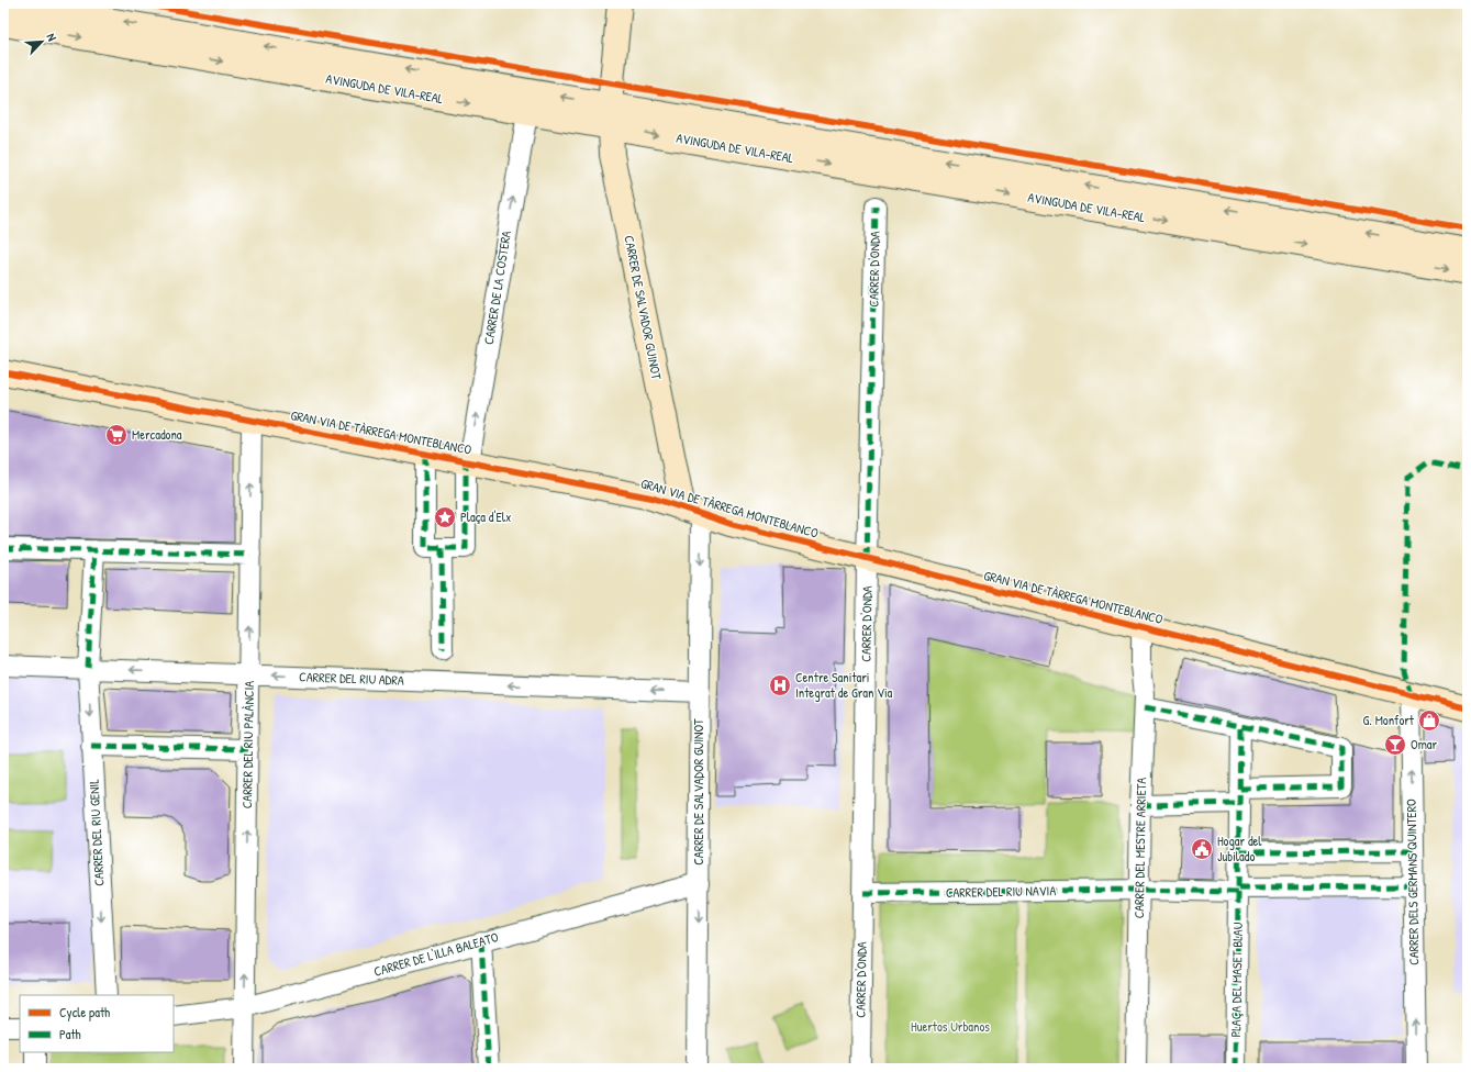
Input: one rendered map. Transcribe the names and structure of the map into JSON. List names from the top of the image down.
{
  "streets": {
    "main road": ["AVINGUDA DE VILA-REAL", "CARRER DE SALVADOR GUINOT", "GRAN VIA DE TÀRREGA MONTEBLANCO"],
    "street": [
      "CARRER D'ONDA",
      "CARRER DE LA COSTERA",
      "CARRER DEL RIU ADRA",
      "CARRER DEL RIU PALÀNCIA",
      "CARRER DEL RIU GENIL",
      "CARRER DEL MESTRE ARRIETA",
      "CARRER DELS GERMANS QUINTERO",
      "CARRER DEL RIU NAVIA",
      "CARRER DE L'ILLA BALEATO",
      "PLAÇA DEL MASET BLAU"
    ]
  },
  "crossings": [
    ["AVINGUDA DE VILA-REAL", "CARRER DE LA COSTERA"],
    ["AVINGUDA DE VILA-REAL", "CARRER DE SALVADOR GUINOT"],
    ["CARRER D'ONDA", "GRAN VIA DE TÀRREGA MONTEBLANCO"],
    ["CARRER D'ONDA", "CARRER DEL RIU NAVIA"],
    ["CARRER DE LA COSTERA", "GRAN VIA DE TÀRREGA MONTEBLANCO"],
    ["CARRER DE SALVADOR GUINOT", "GRAN VIA DE TÀRREGA MONTEBLANCO"],
    ["CARRER DE SALVADOR GUINOT", "CARRER DEL RIU ADRA"],
    ["CARRER DE SALVADOR GUINOT", "CARRER DE L'ILLA BALEATO"],
    ["GRAN VIA DE TÀRREGA MONTEBLANCO", "CARRER DEL RIU PALÀNCIA"],
    ["GRAN VIA DE TÀRREGA MONTEBLANCO", "CARRER DEL MESTRE ARRIETA"],
    ["GRAN VIA DE TÀRREGA MONTEBLANCO", "CARRER DELS GERMANS QUINTERO"],
    ["CARRER DEL RIU ADRA", "CARRER DEL RIU PALÀNCIA"],
    ["CARRER DEL RIU ADRA", "CARRER DEL RIU GENIL"],
    ["CARRER DEL RIU PALÀNCIA", "CARRER DE L'ILLA BALEATO"],
    ["CARRER DEL MESTRE ARRIETA", "CARRER DEL RIU NAVIA"]
  ],
  "one_way": [
    "CARRER DE LA COSTERA",
    "CARRER DEL RIU PALÀNCIA",
    "CARRER DEL RIU GENIL",
    "CARRER DELS GERMANS QUINTERO"
  ],
  "parks": ["Huertos Urbanos"],
  "places": {
    "supermarket": ["Mercadona"],
    "place": ["Plaça d'Elx"],
    "hospital": ["Centre Sanitari Integrat de Gran Via"],
    "shop": ["G. Monfort"],
    "bar": ["Omar"],
    "public building": ["Hogar del Jubilado"]
  },
  "legend": ["Cycle path", "Path"],
  "north": "top right"
}
